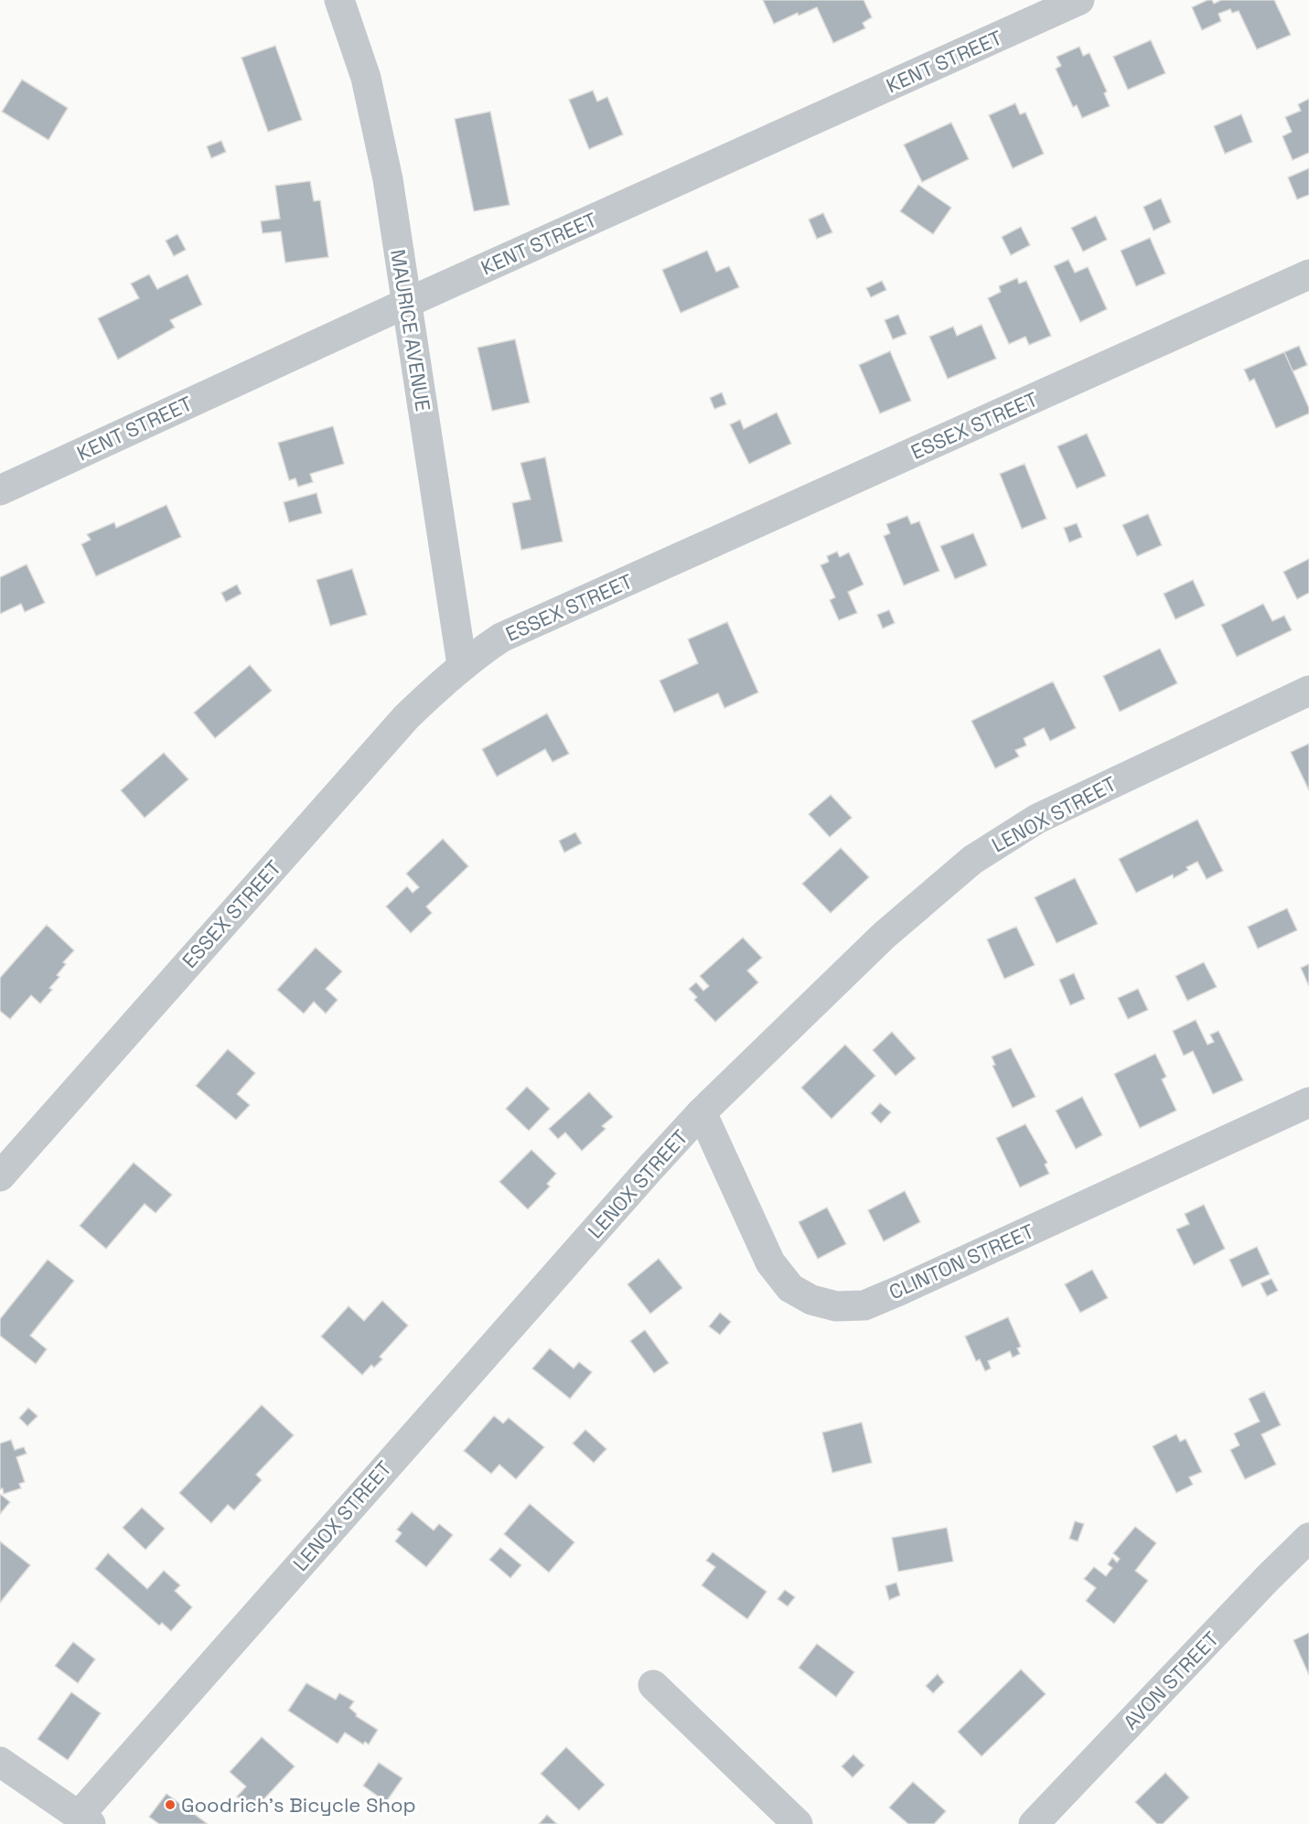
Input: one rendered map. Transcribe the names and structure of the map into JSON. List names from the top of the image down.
{
  "streets": {
    "street": [
      "KENT STREET",
      "MAURICE AVENUE",
      "ESSEX STREET",
      "LENOX STREET",
      "CLINTON STREET",
      "AVON STREET"
    ]
  },
  "crossings": [
    ["KENT STREET", "MAURICE AVENUE"],
    ["MAURICE AVENUE", "ESSEX STREET"],
    ["LENOX STREET", "CLINTON STREET"]
  ],
  "places": ["Goodrich's Bicycle Shop"]
}
